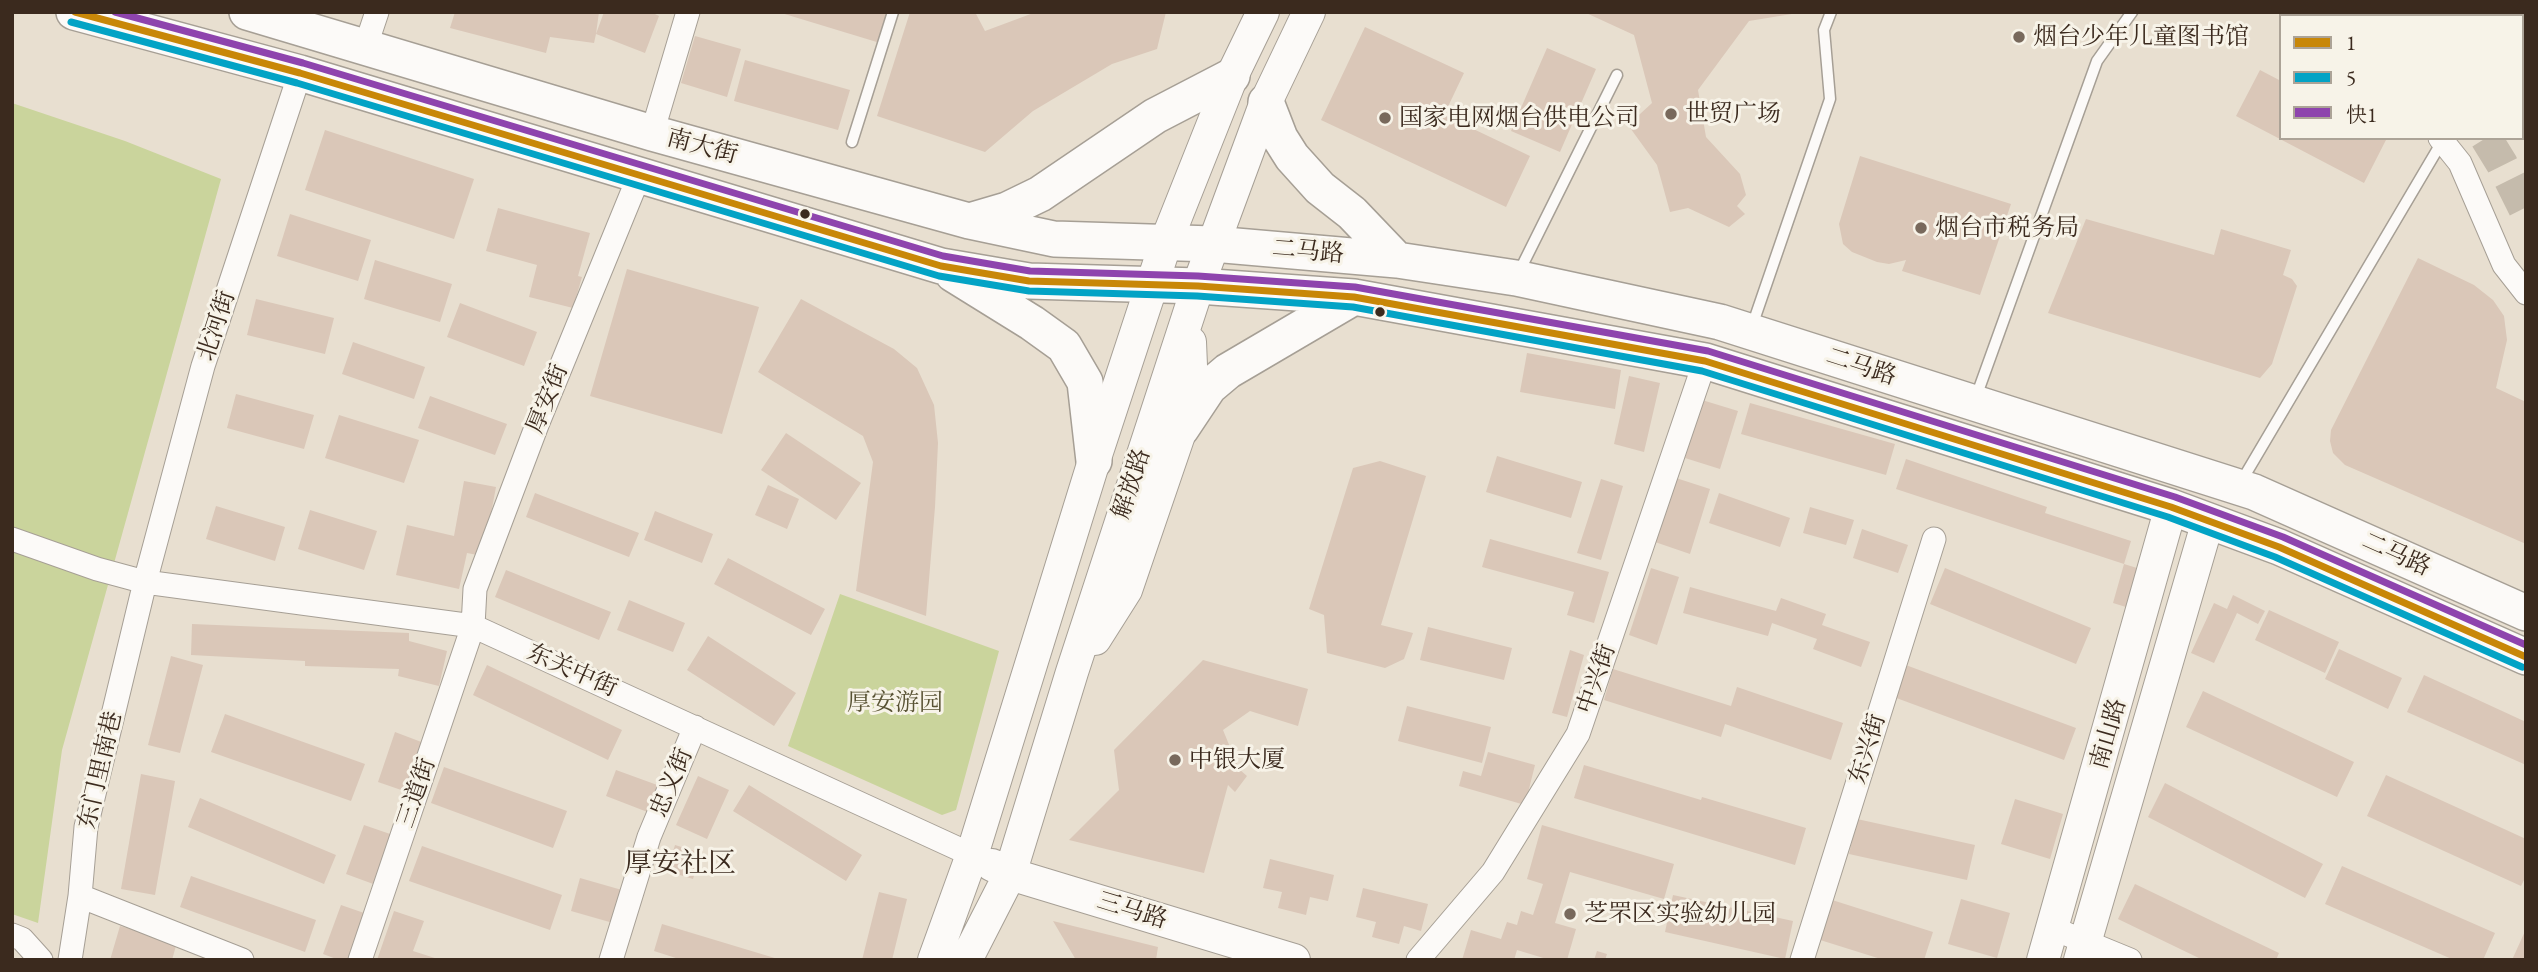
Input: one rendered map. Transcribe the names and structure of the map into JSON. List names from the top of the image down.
{
  "streets": {
    "main road": [
      "南大街",
      "二马路",
      "解放路",
      "南山路",
      "三马路"
    ],
    "street": [
      "北河街",
      "厚安街",
      "东关中街",
      "中兴街",
      "东兴街",
      "东门里南巷",
      "忠义街",
      "三道街"
    ]
  },
  "crossings": [
    ["南大街", "二马路"],
    ["南大街", "北河街"],
    ["南大街", "厚安街"],
    ["南大街", "解放路"],
    ["二马路", "解放路"],
    ["二马路", "中兴街"],
    ["二马路", "南山路"],
    ["北河街", "东关中街"],
    ["北河街", "东门里南巷"],
    ["厚安街", "东关中街"],
    ["厚安街", "三道街"],
    ["解放路", "东关中街"],
    ["解放路", "三马路"],
    ["东关中街", "东门里南巷"],
    ["东关中街", "忠义街"],
    ["东关中街", "三道街"],
    ["东关中街", "三马路"]
  ],
  "districts": ["厚安社区"],
  "parks": ["厚安游园"],
  "places": [
    "烟台少年儿童图书馆",
    "世贸广场",
    "国家电网烟台供电公司",
    "烟台市税务局",
    "中银大厦",
    "芝罘区实验幼儿园"
  ],
  "lines": ["transit line 1", "transit line 快1", "transit line 5"],
  "legend": ["1", "5", "快1"]
}
